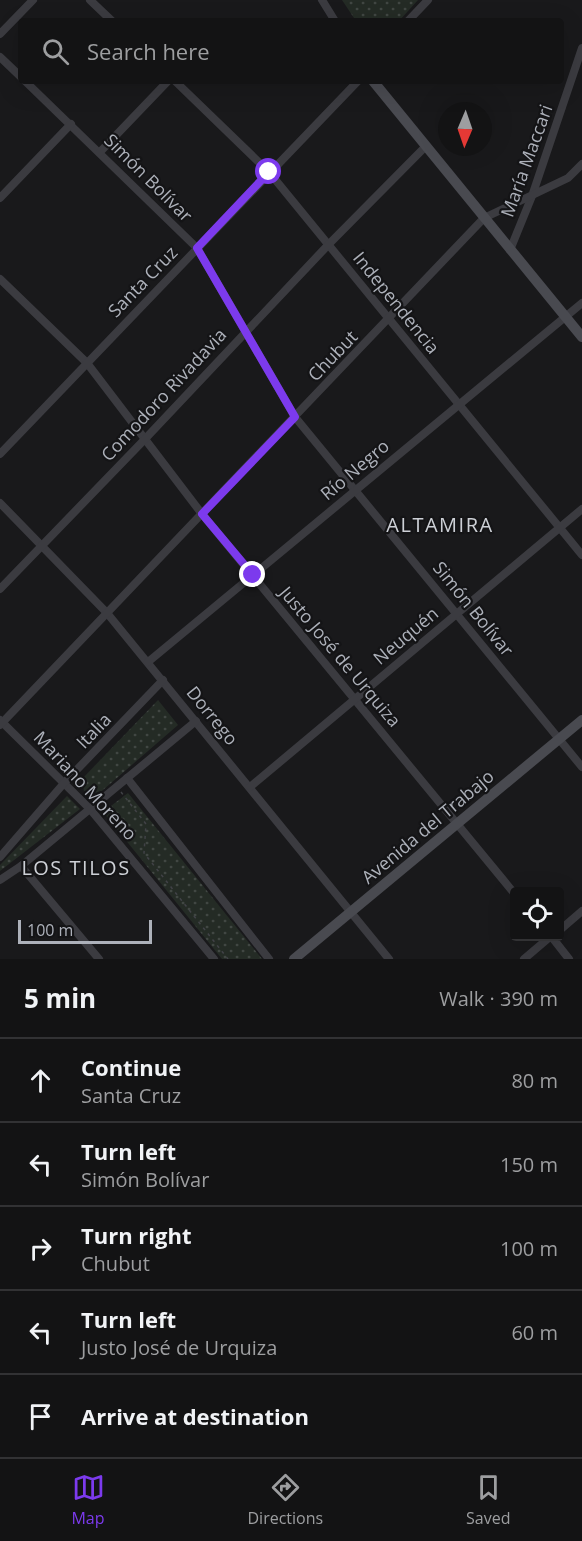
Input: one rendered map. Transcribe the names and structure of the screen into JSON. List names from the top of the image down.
{
  "streets": {
    "main road": ["Avenida del Trabajo"],
    "street": [
      "María Maccari",
      "Simón Bolívar",
      "Santa Cruz",
      "Independencia",
      "Chubut",
      "Comodoro Rivadavia",
      "Río Negro",
      "Neuquén",
      "Justo José de Urquiza",
      "Dorrego",
      "Italia",
      "Mariano Moreno"
    ]
  },
  "crossings": [
    ["María Maccari", "Chubut"],
    ["Simón Bolívar", "Santa Cruz"],
    ["Simón Bolívar", "Chubut"],
    ["Simón Bolívar", "Comodoro Rivadavia"],
    ["Simón Bolívar", "Río Negro"],
    ["Simón Bolívar", "Neuquén"],
    ["Simón Bolívar", "Avenida del Trabajo"],
    ["Santa Cruz", "Independencia"],
    ["Santa Cruz", "Justo José de Urquiza"],
    ["Independencia", "Chubut"],
    ["Independencia", "Comodoro Rivadavia"],
    ["Independencia", "Río Negro"],
    ["Independencia", "Neuquén"],
    ["Chubut", "Justo José de Urquiza"],
    ["Chubut", "Dorrego"],
    ["Chubut", "Mariano Moreno"],
    ["Comodoro Rivadavia", "Justo José de Urquiza"],
    ["Comodoro Rivadavia", "Dorrego"],
    ["Río Negro", "Justo José de Urquiza"],
    ["Río Negro", "Dorrego"],
    ["Neuquén", "Justo José de Urquiza"],
    ["Neuquén", "Dorrego"],
    ["Justo José de Urquiza", "Avenida del Trabajo"],
    ["Dorrego", "Italia"],
    ["Dorrego", "Avenida del Trabajo"],
    ["Italia", "Mariano Moreno"]
  ],
  "districts": ["ALTAMIRA", "LOS TILOS"],
  "scale_bar": "100 m",
  "north": "bottom",
  "page": {
    "search": "Search here",
    "scale": "100 m",
    "heading": ["5 min", "Walk · 390 m"],
    "list": [
      ["Continue", "Santa Cruz", "80 m"],
      ["Turn left", "Simón Bolívar", "150 m"],
      ["Turn right", "Chubut", "100 m"],
      ["Turn left", "Justo José de Urquiza", "60 m"],
      "Arrive at destination"
    ],
    "nav": ["Map", "Directions", "Saved"]
  }
}
